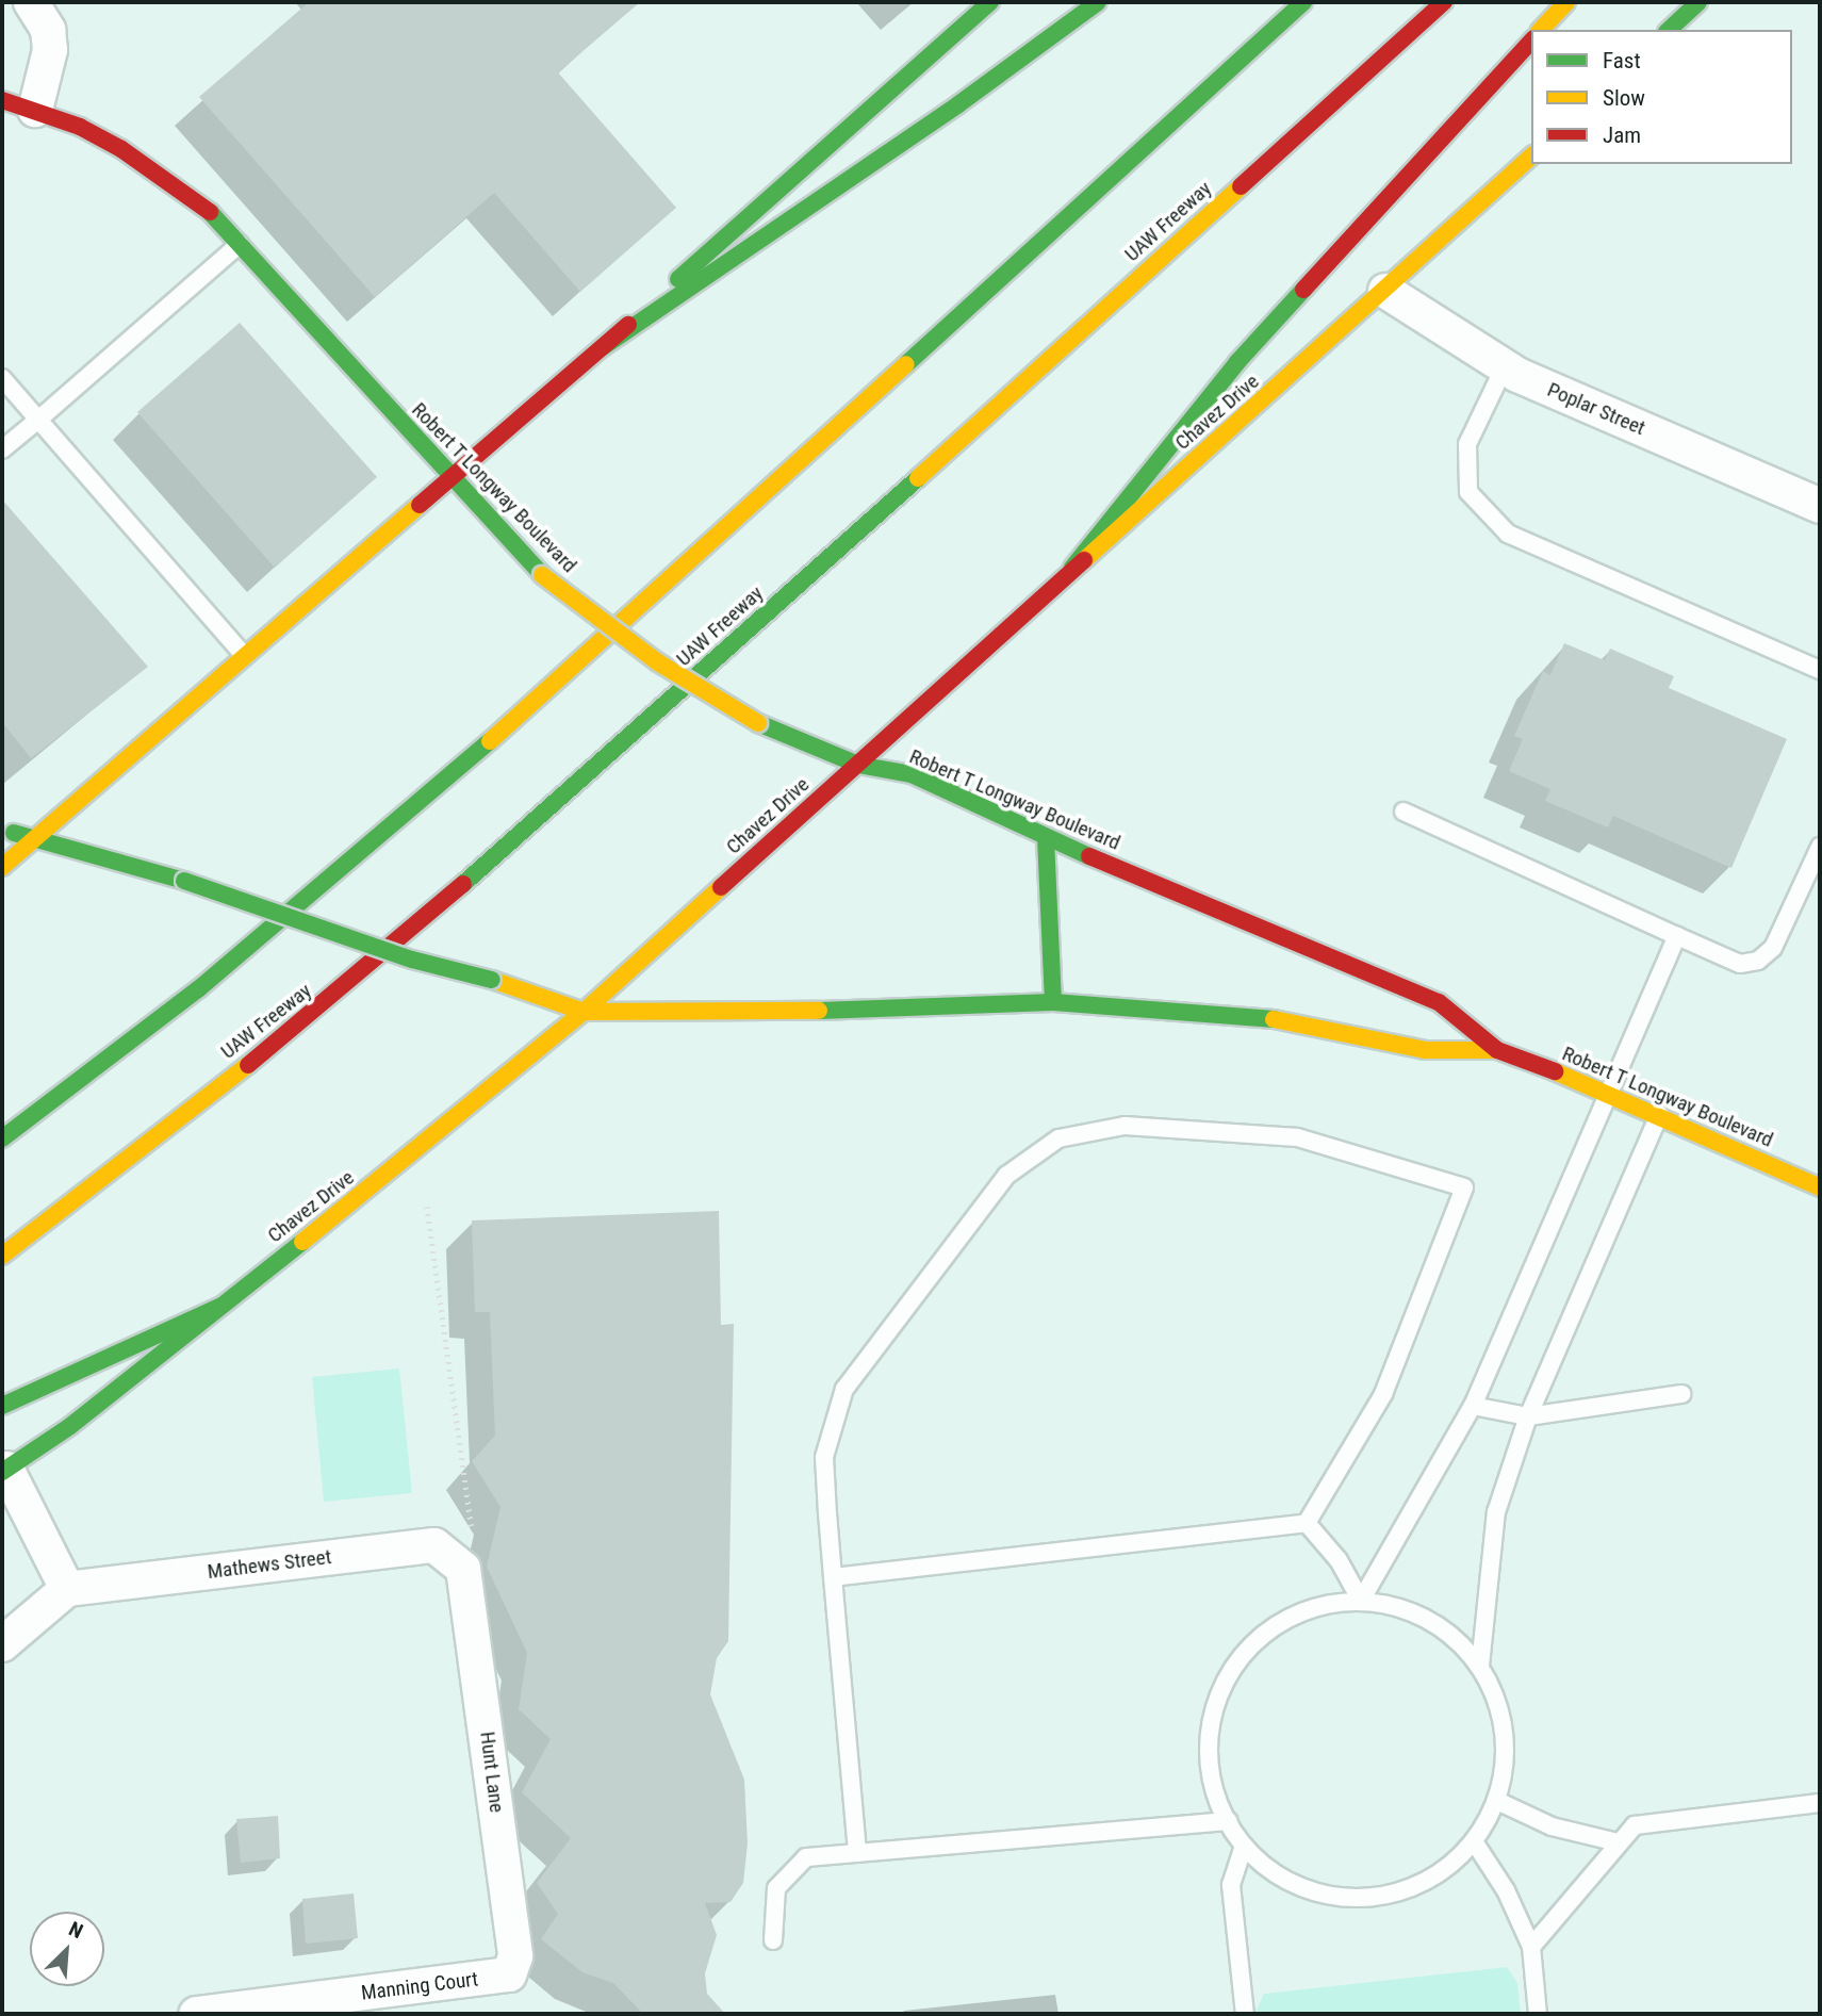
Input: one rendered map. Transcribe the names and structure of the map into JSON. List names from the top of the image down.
{
  "streets": {
    "main road": ["UAW Freeway", "Chavez Drive", "Robert T Longway Boulevard"],
    "street": [
      "Poplar Street",
      "Mathews Street",
      "Hunt Lane",
      "Manning Court"
    ]
  },
  "crossings": [
    ["Poplar Street", "Chavez Drive"],
    ["Chavez Drive", "Robert T Longway Boulevard"],
    ["Mathews Street", "Hunt Lane"],
    ["Hunt Lane", "Manning Court"]
  ],
  "legend": ["Fast", "Slow", "Jam"],
  "north": "top right"
}
